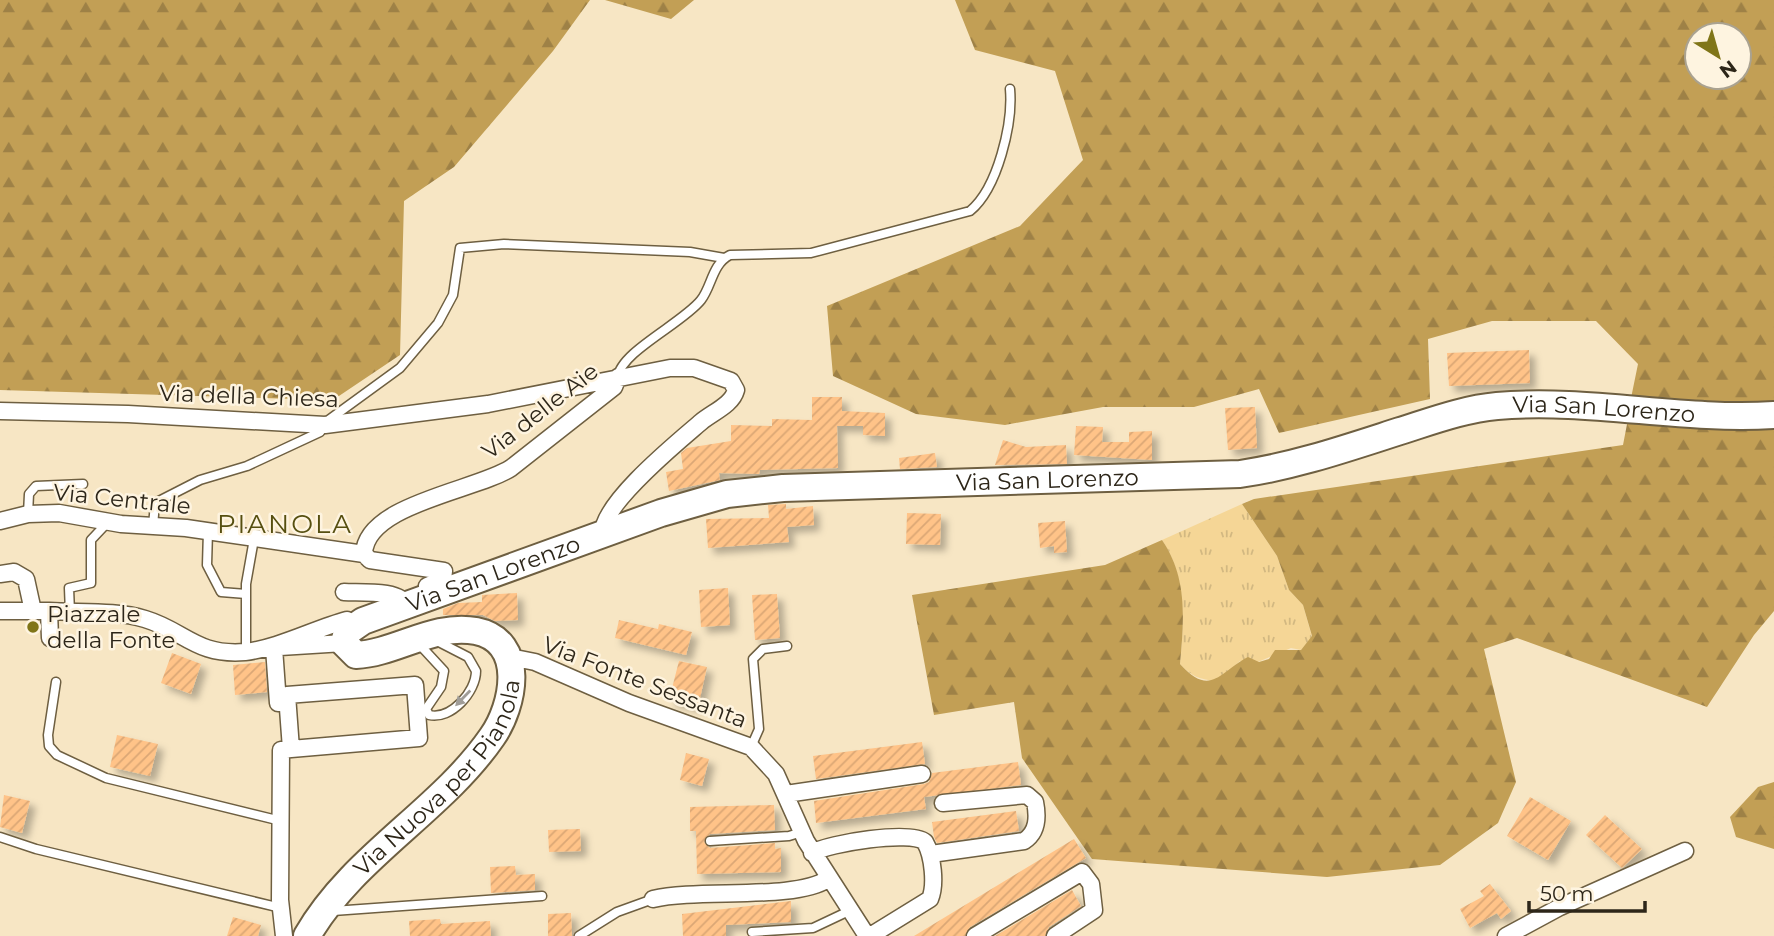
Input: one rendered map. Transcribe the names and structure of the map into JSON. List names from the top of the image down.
{
  "streets": {
    "main road": ["Via San Lorenzo", "Via Nuova per Pianola"],
    "street": [
      "Via della Chiesa",
      "Via delle Aie",
      "Via Centrale",
      "Via Fonte Sessanta"
    ]
  },
  "crossings": [
    ["Via della Chiesa", "Via delle Aie"],
    ["Via della Chiesa", "Via San Lorenzo"],
    ["Via delle Aie", "Via Centrale"],
    ["Via San Lorenzo", "Via Nuova per Pianola"],
    ["Via Fonte Sessanta", "Via Nuova per Pianola"]
  ],
  "districts": ["PIANOLA"],
  "places": ["Piazzale della Fonte"],
  "scale_bar": "50 m",
  "north": "bottom right"
}
